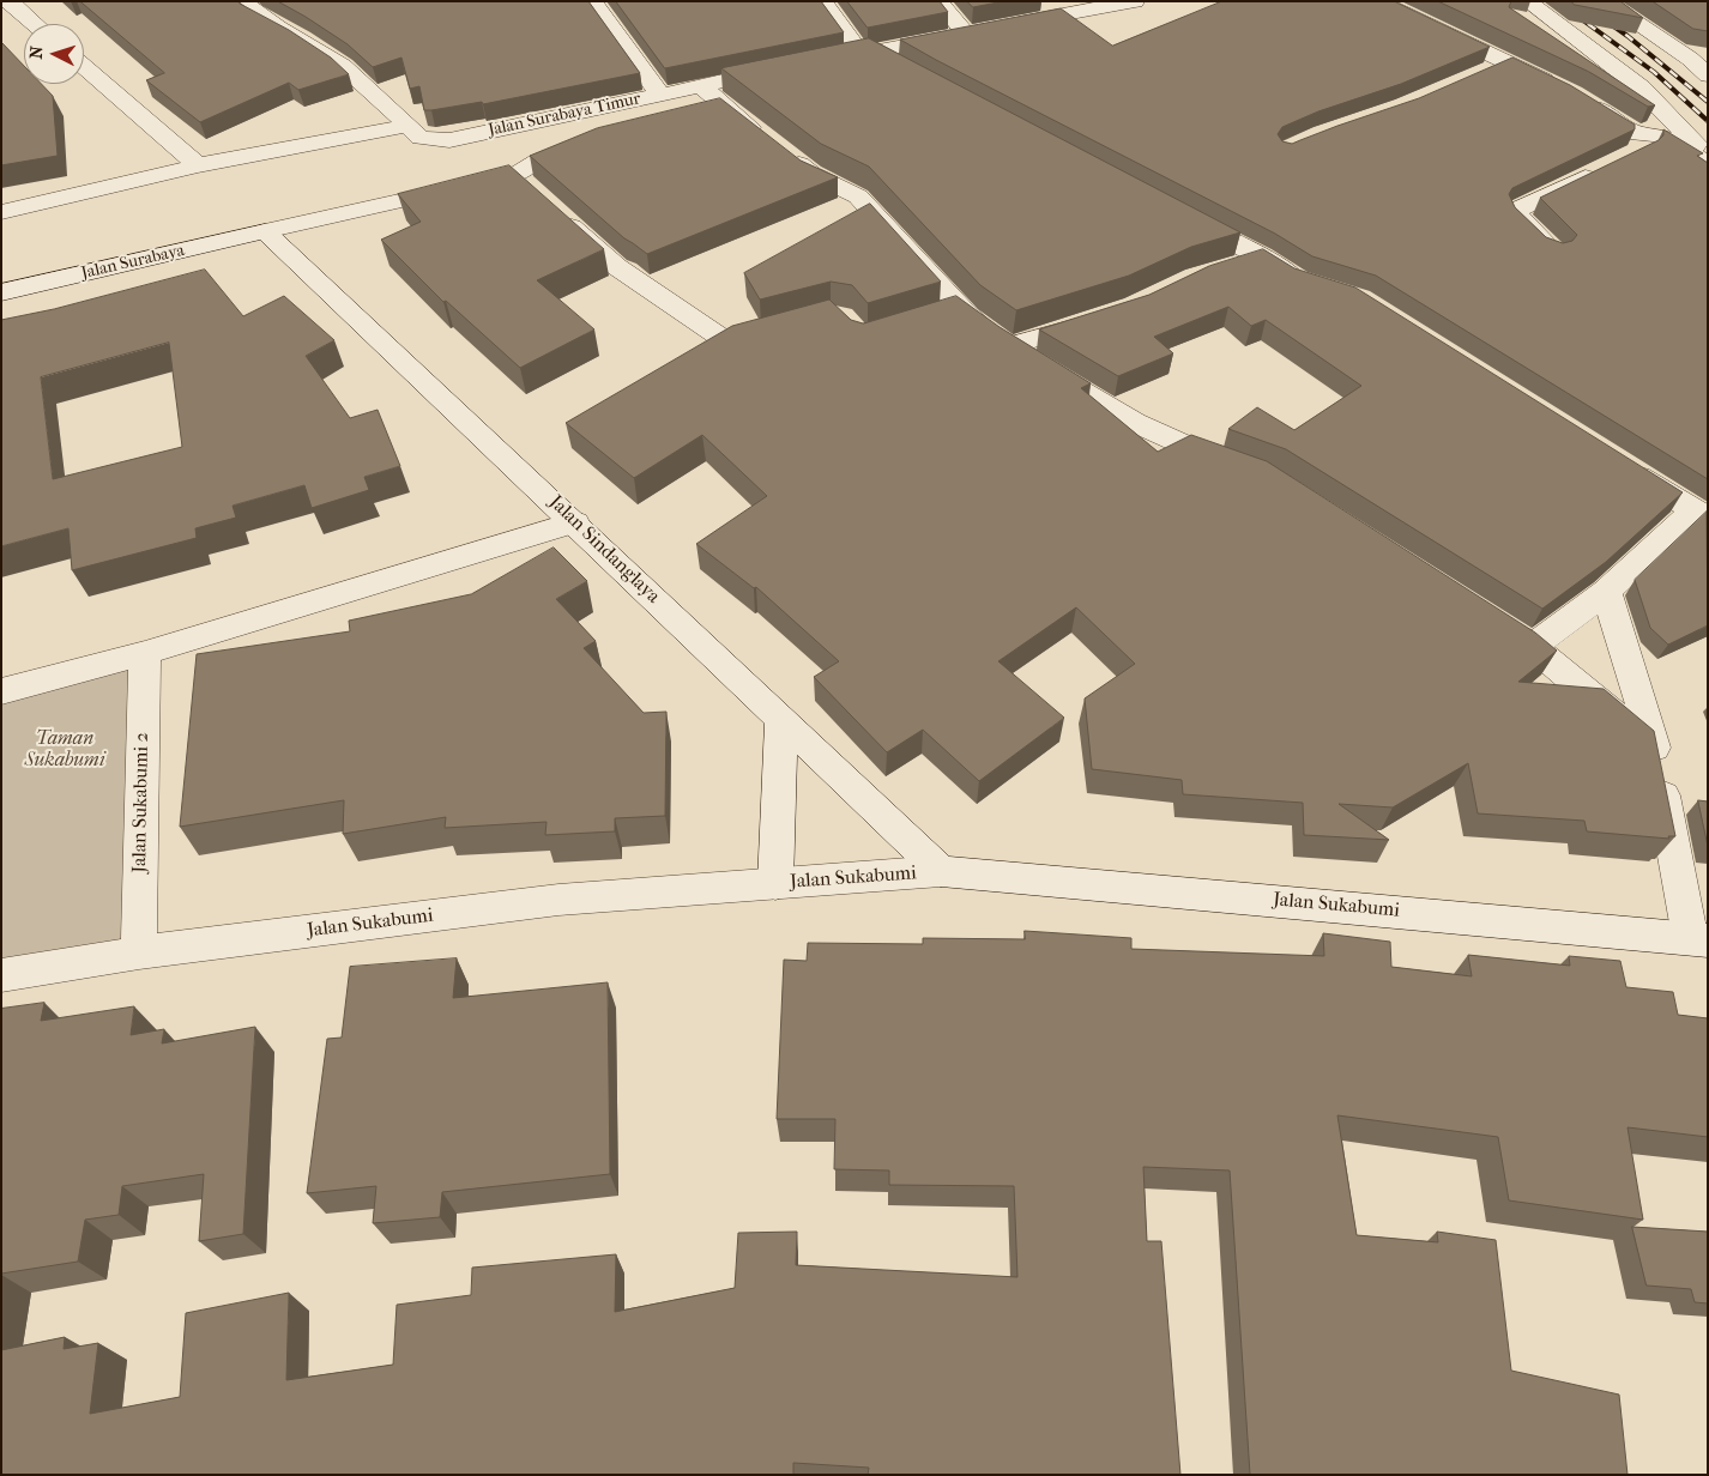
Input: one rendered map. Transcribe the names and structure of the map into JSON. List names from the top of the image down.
{
  "streets": {
    "street": [
      "Jalan Surabaya Timur",
      "Jalan Surabaya",
      "Jalan Sindanglaya",
      "Jalan Sukabumi 2",
      "Jalan Sukabumi"
    ]
  },
  "crossings": [
    ["Jalan Surabaya", "Jalan Sindanglaya"],
    ["Jalan Sindanglaya", "Jalan Sukabumi"],
    ["Jalan Sukabumi 2", "Jalan Sukabumi"]
  ],
  "parks": ["Taman Sukabumi"],
  "north": "left"
}
